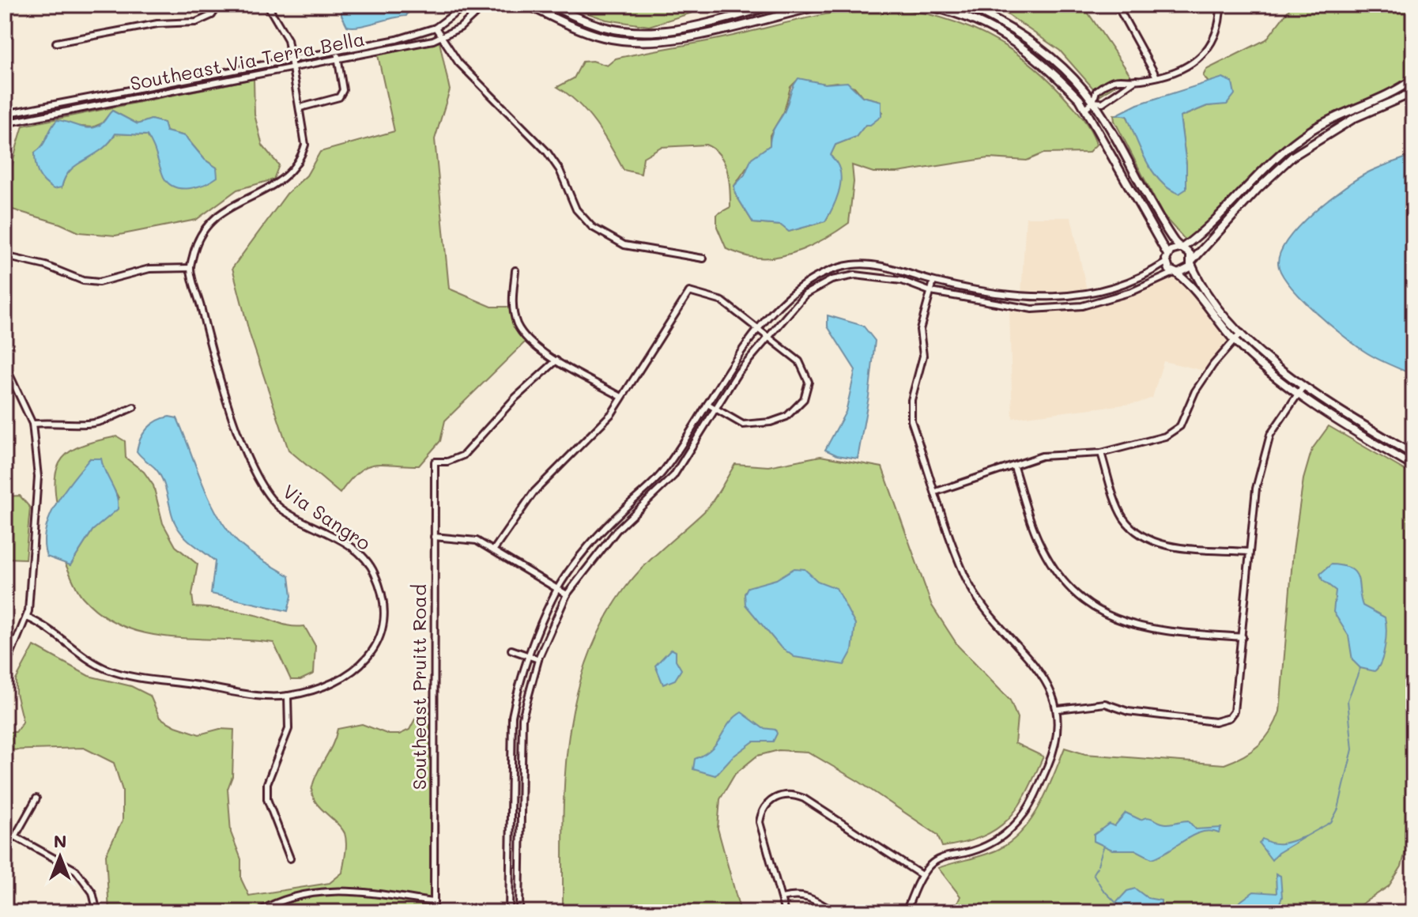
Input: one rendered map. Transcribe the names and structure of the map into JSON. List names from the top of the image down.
{
  "streets": {
    "street": ["Southeast Via Terra Bella", "Via Sangro", "Southeast Pruitt Road"]
  },
  "north": "top"
}
